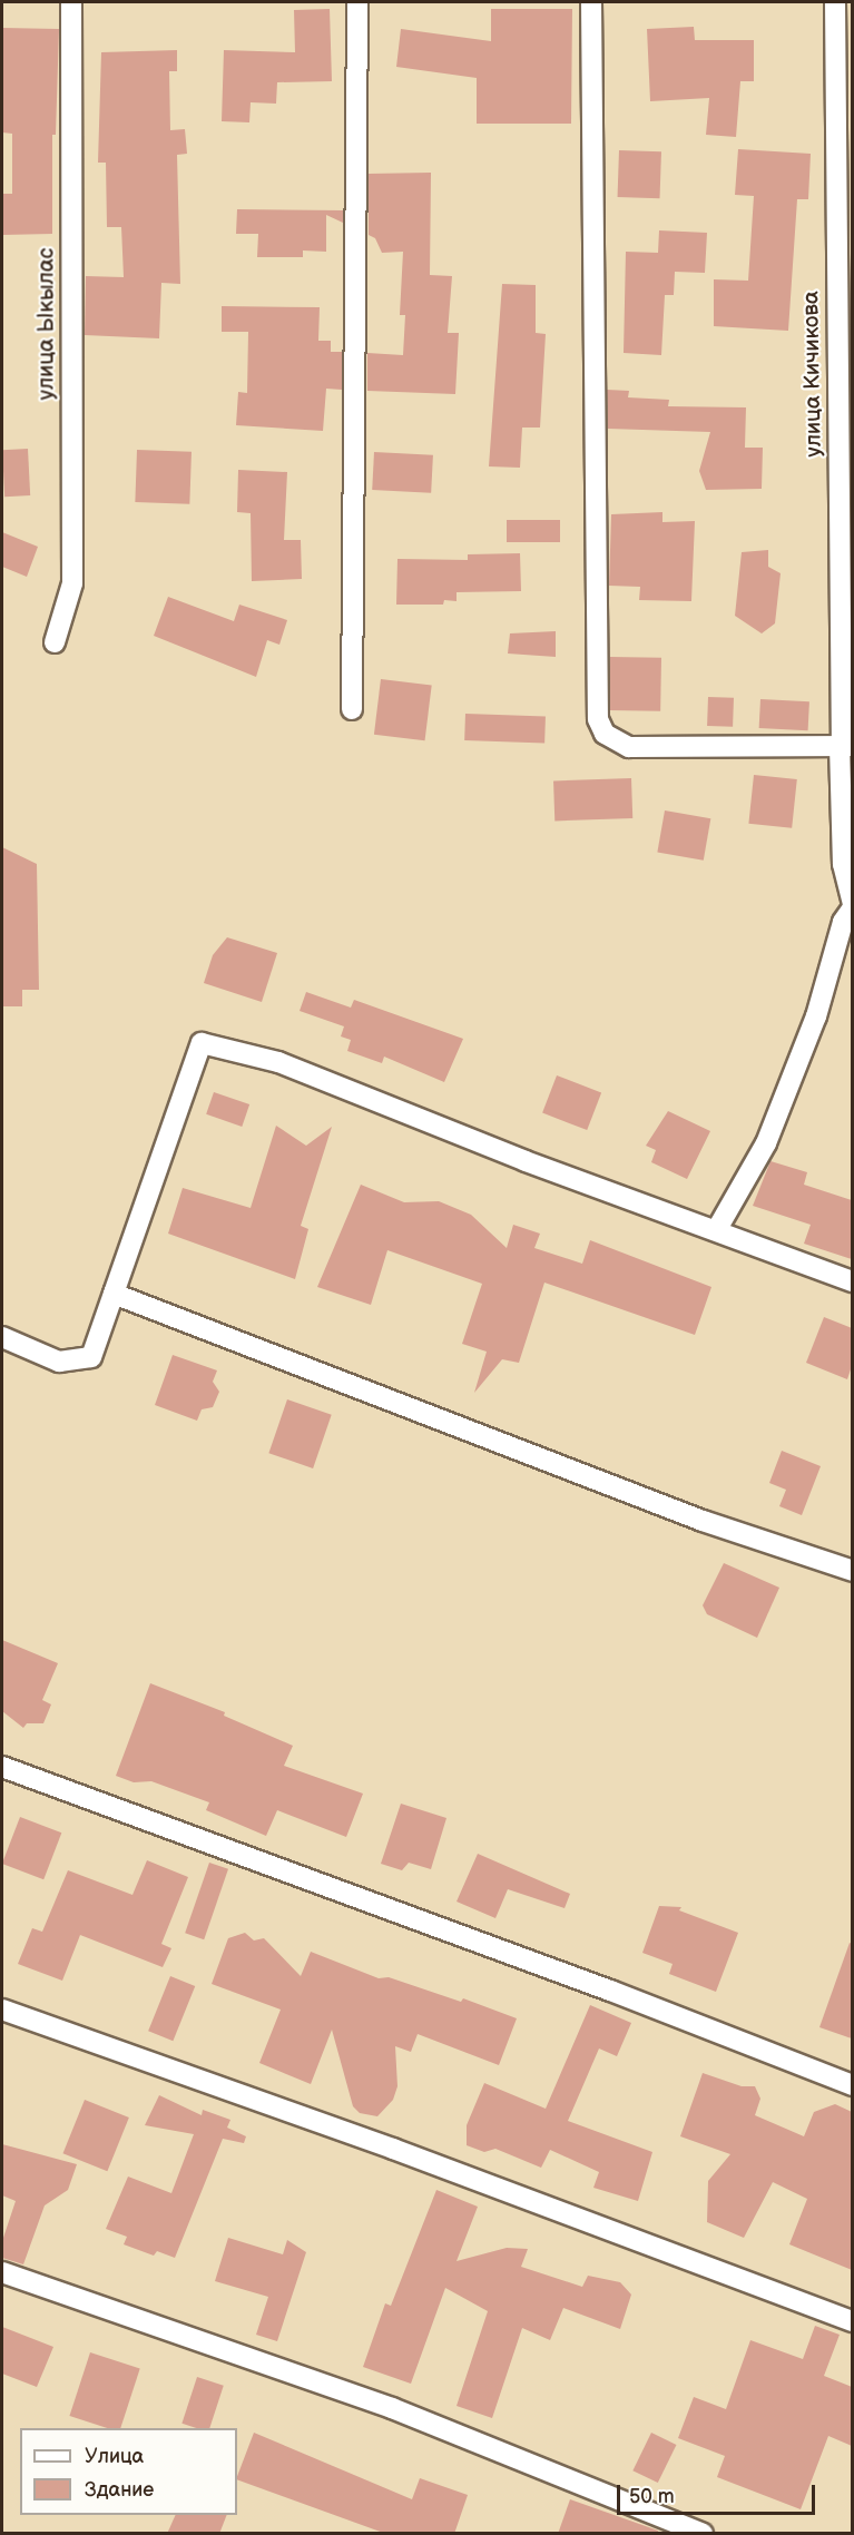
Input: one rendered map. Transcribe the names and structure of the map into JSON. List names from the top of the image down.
{
  "streets": {
    "street": ["улица Ыкылас", "улица Кичикова"]
  },
  "legend": ["Улица", "Здание"],
  "scale_bar": "50 m"
}
